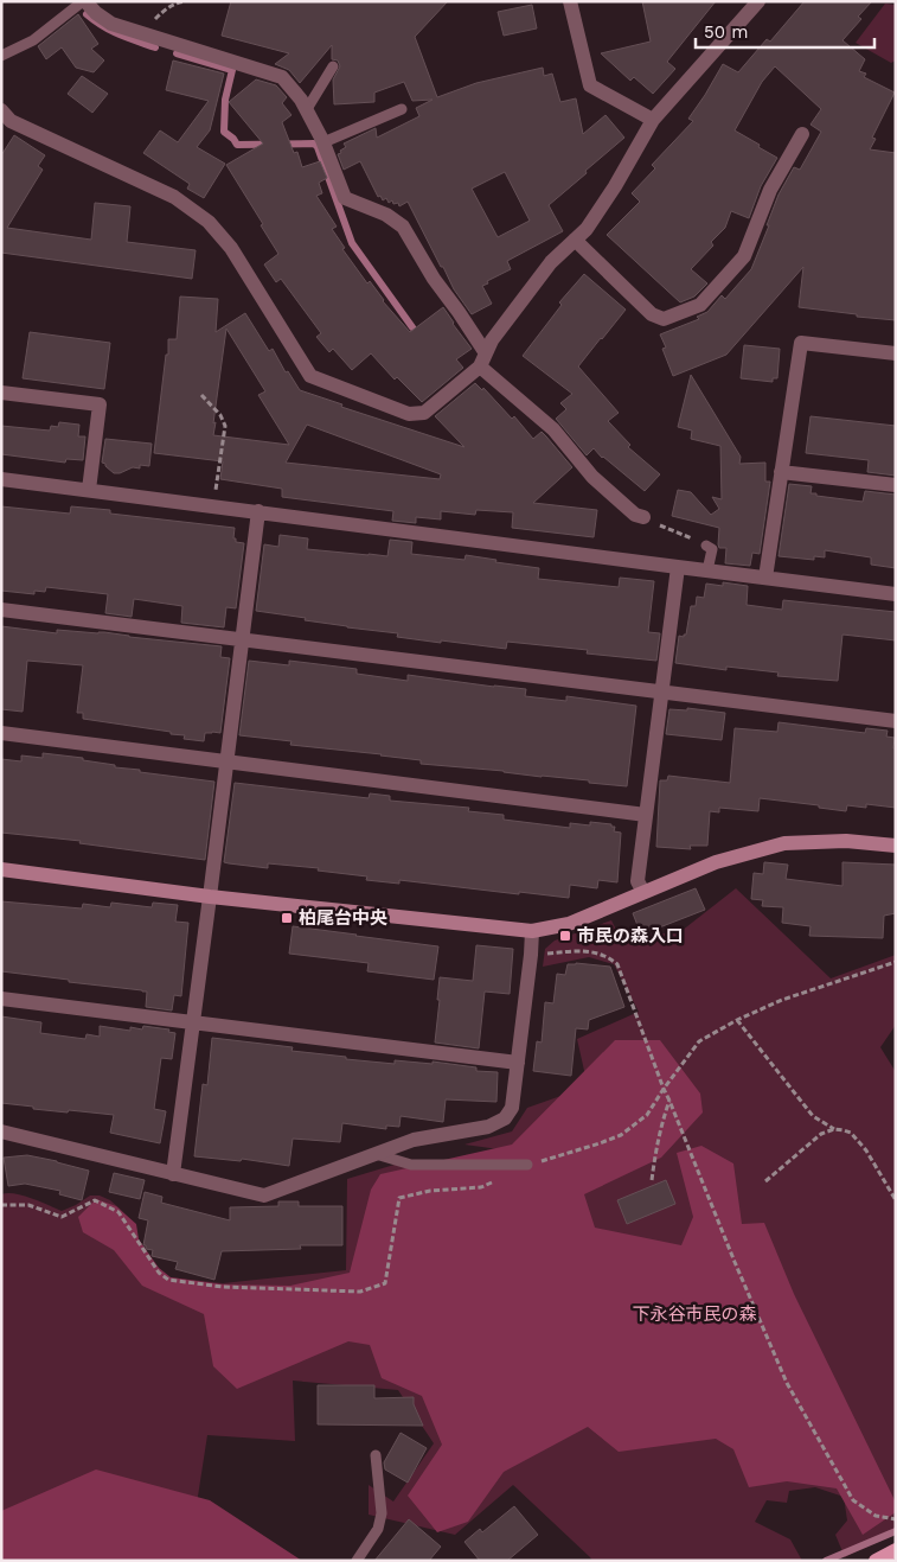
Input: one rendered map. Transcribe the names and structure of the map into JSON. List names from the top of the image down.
{
  "parks": ["下永谷市民の森"],
  "places": {
    "transit": ["柏尾台中央", "市民の森入口"]
  },
  "scale_bar": "50 m"
}
